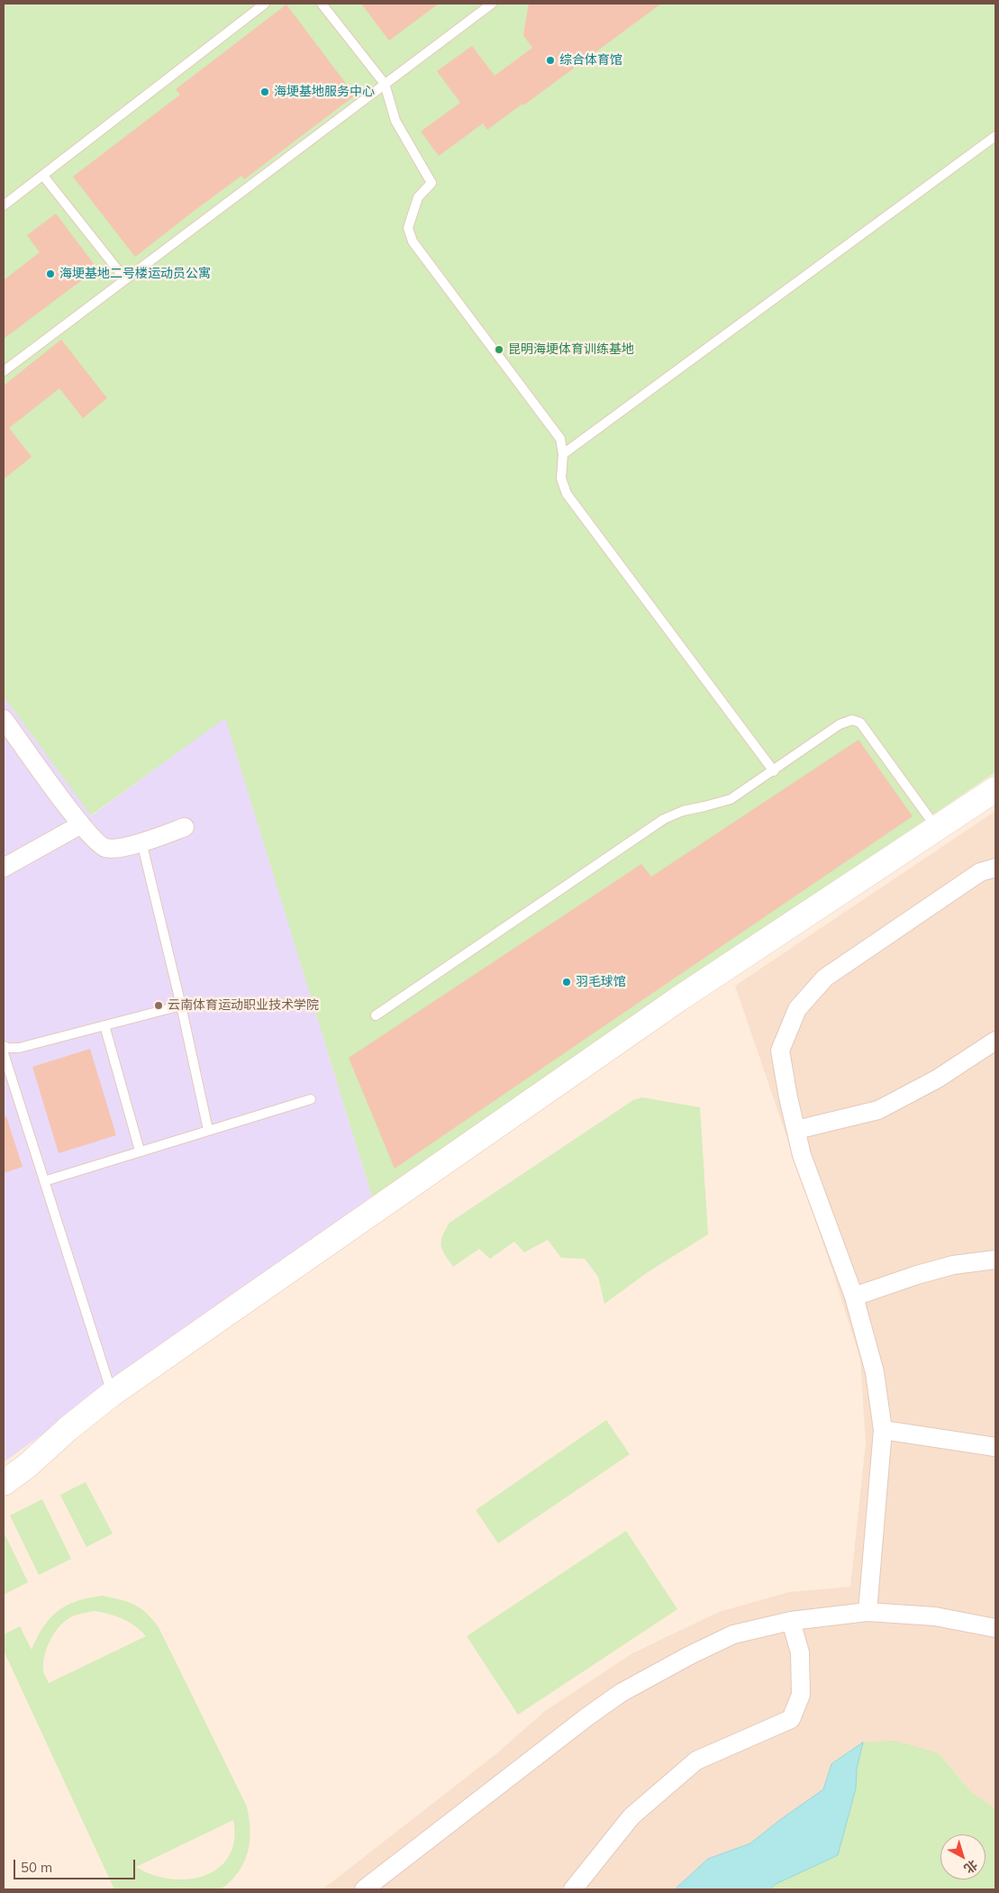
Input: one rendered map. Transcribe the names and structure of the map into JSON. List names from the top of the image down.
{
  "places": [
    "综合体育馆",
    "海埂基地服务中心",
    "海埂基地二号楼运动员公寓",
    "昆明海埂体育训练基地",
    "羽毛球馆",
    "云南体育运动职业技术学院"
  ],
  "scale_bar": "50 m",
  "north": "bottom right"
}
